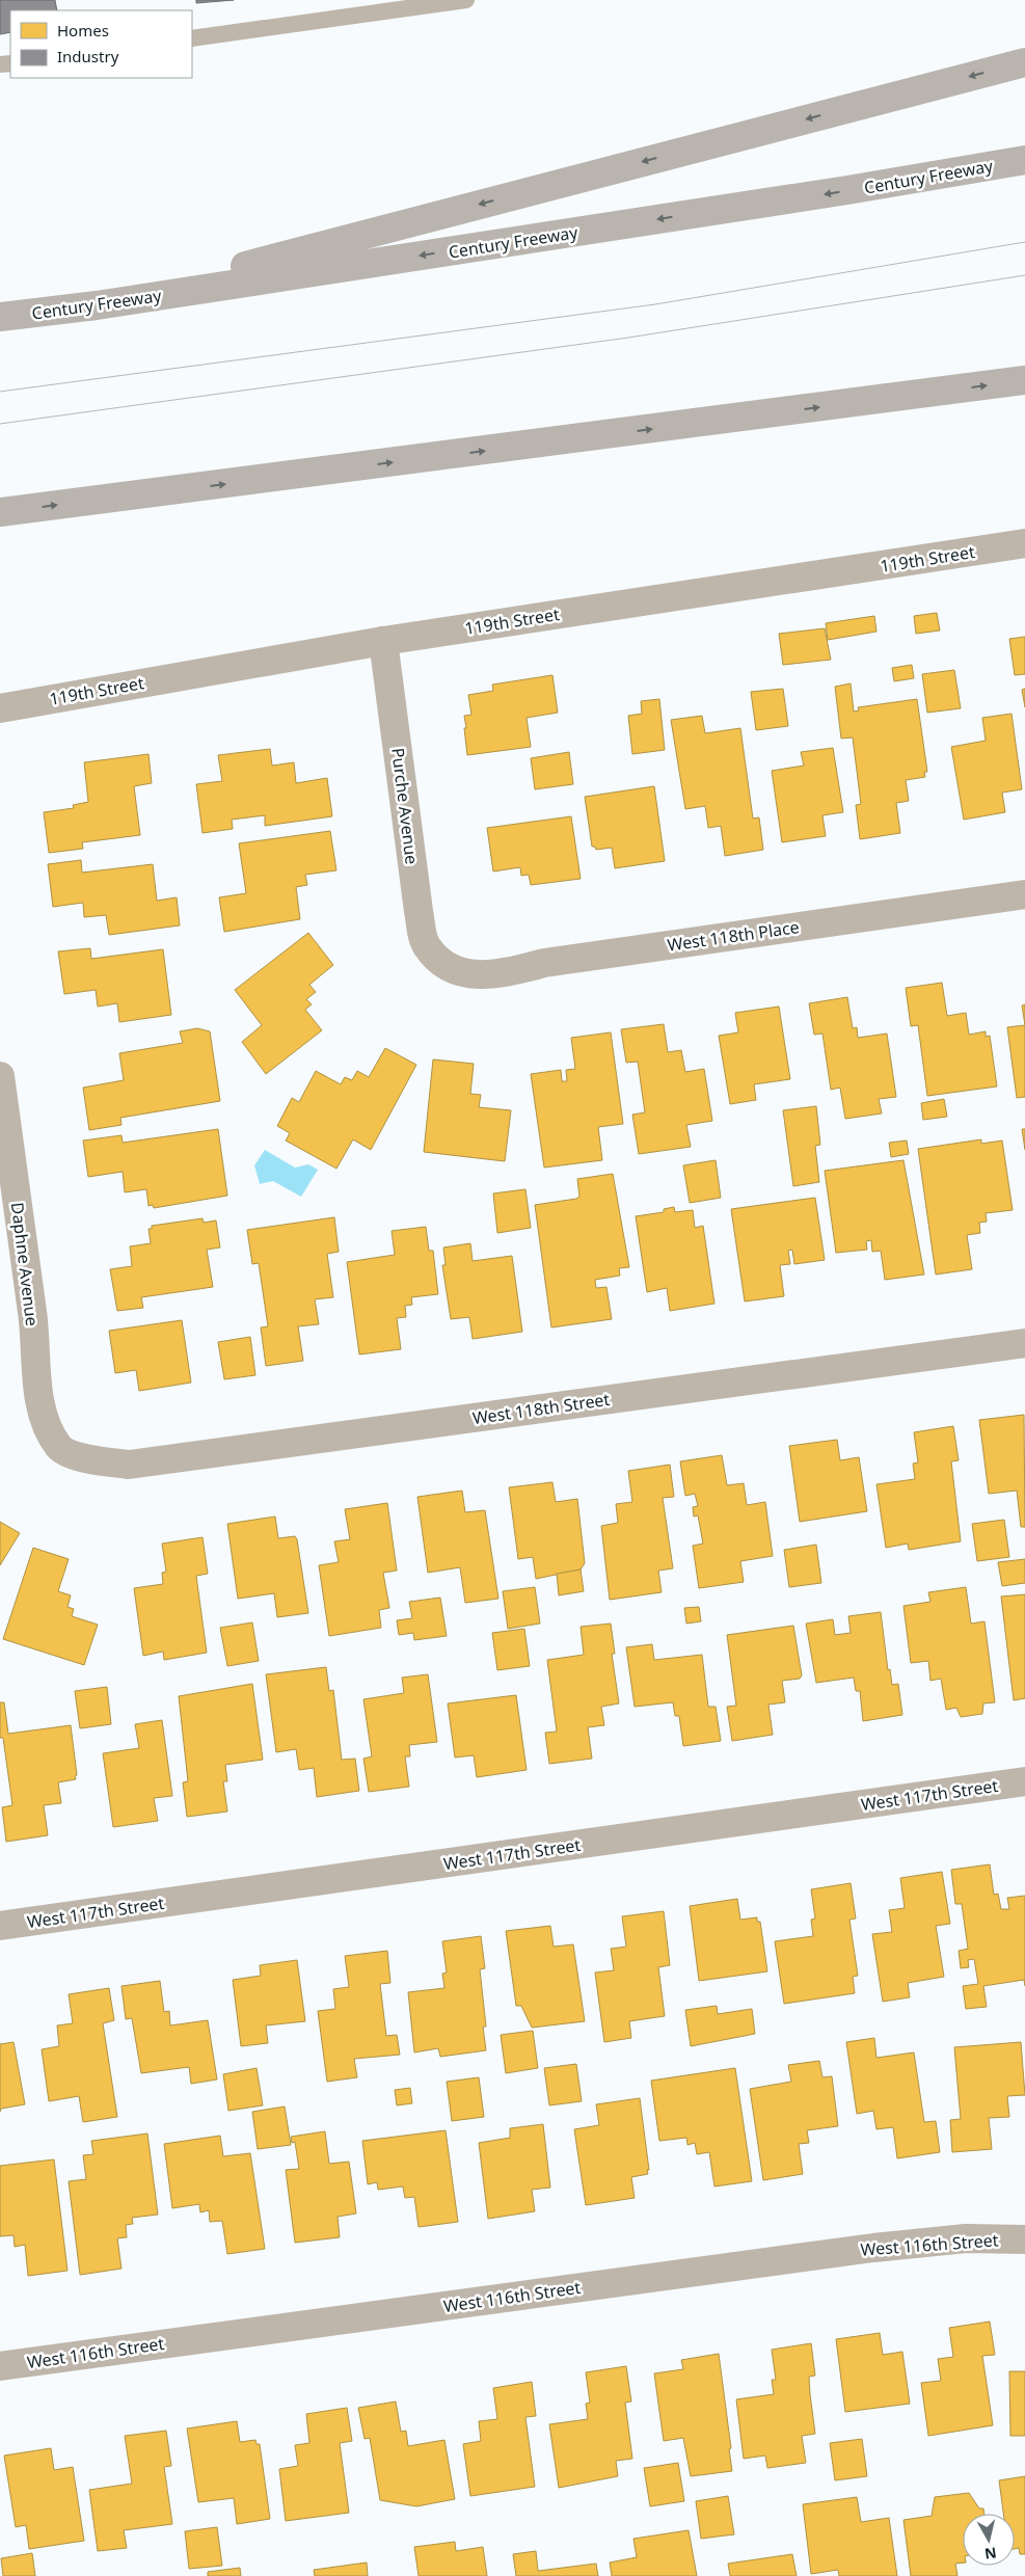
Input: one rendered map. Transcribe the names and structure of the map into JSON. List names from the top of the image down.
{
  "streets": {
    "highway": ["Century Freeway"],
    "street": [
      "119th Street",
      "Purche Avenue",
      "West 118th Place",
      "Daphne Avenue",
      "West 118th Street",
      "West 117th Street",
      "West 116th Street"
    ]
  },
  "crossings": [
    ["119th Street", "Purche Avenue"],
    ["Purche Avenue", "West 118th Place"],
    ["Daphne Avenue", "West 118th Street"]
  ],
  "legend": ["Homes", "Industry"],
  "north": "bottom"
}
